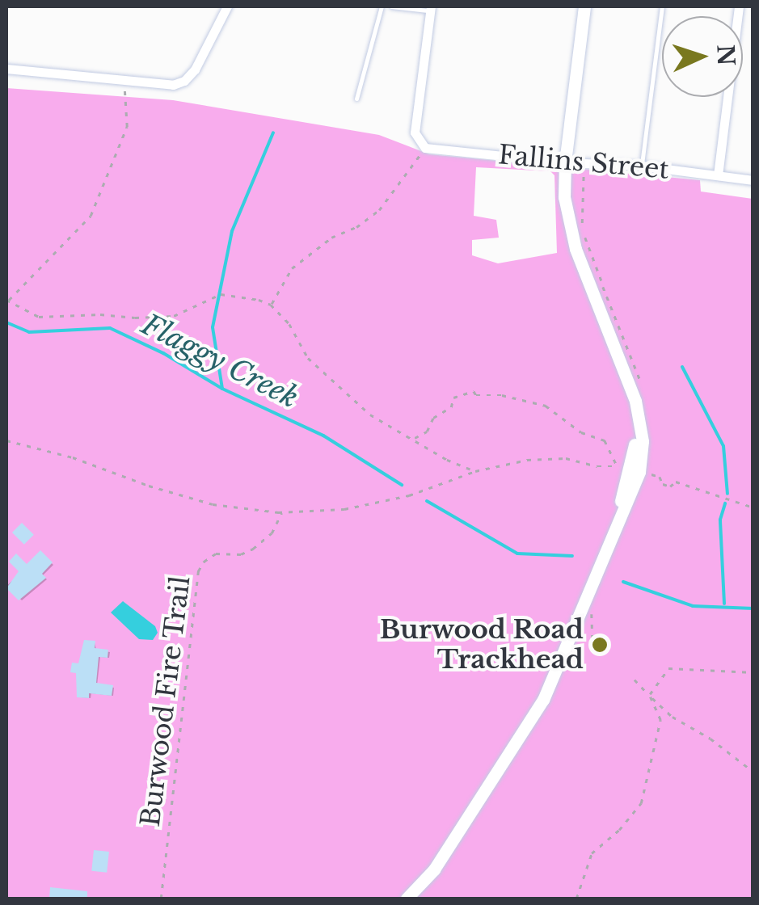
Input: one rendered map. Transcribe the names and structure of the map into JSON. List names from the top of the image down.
{
  "streets": {
    "street": ["Fallins Street"],
    "path": ["Burwood Fire Trail"]
  },
  "water": ["Flaggy Creek"],
  "places": ["Burwood Road Trackhead"],
  "north": "right"
}
